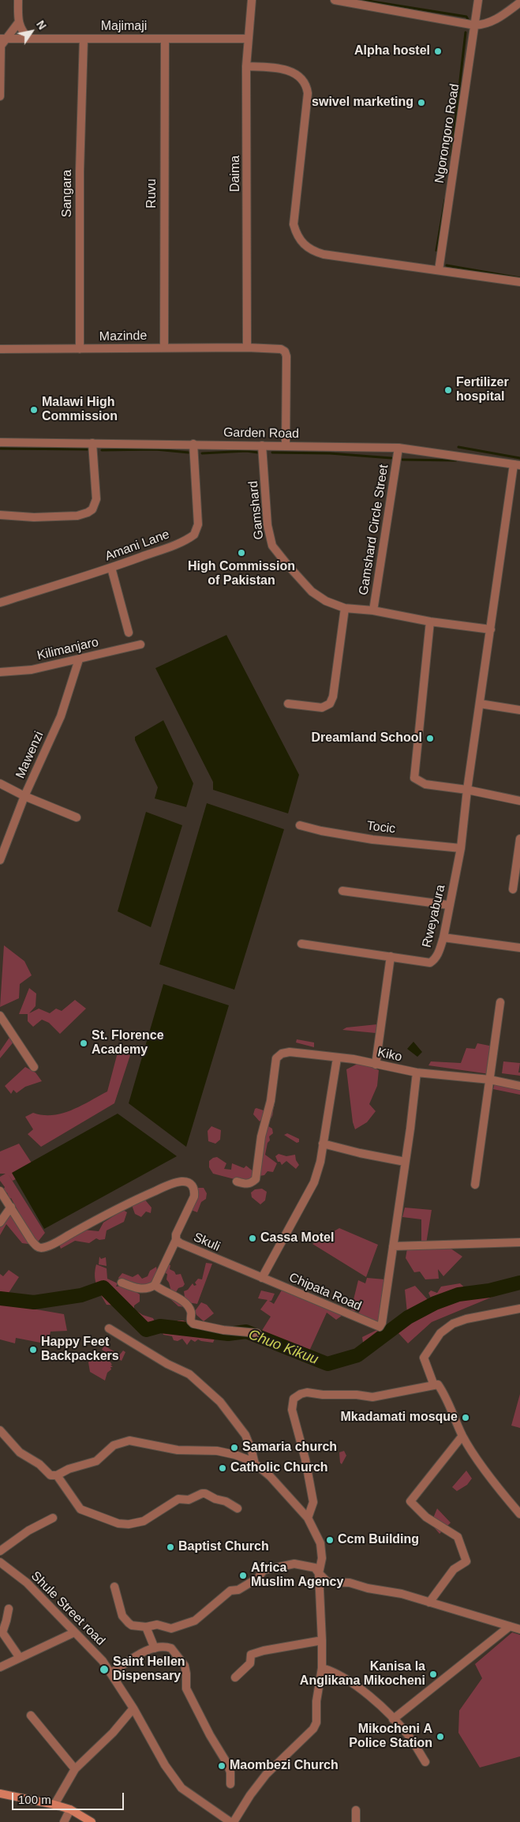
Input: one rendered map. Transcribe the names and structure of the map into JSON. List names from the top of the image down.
{
  "streets": {
    "street": [
      "Majimaji",
      "Ngorongoro Road",
      "Daima",
      "Sangara",
      "Ruvu",
      "Mazinde",
      "Garden Road",
      "Gamshard",
      "Gamshard Circle Street",
      "Amani Lane",
      "Kilimanjaro",
      "Mawenzi",
      "Tocic",
      "Rweyabura",
      "Kiko",
      "Skuli",
      "Chipata Road",
      "Shule Street road"
    ]
  },
  "crossings": [
    ["Majimaji", "Daima"],
    ["Majimaji", "Sangara"],
    ["Majimaji", "Ruvu"],
    ["Daima", "Mazinde"],
    ["Sangara", "Mazinde"],
    ["Ruvu", "Mazinde"],
    ["Mazinde", "Garden Road"],
    ["Garden Road", "Gamshard"],
    ["Garden Road", "Gamshard Circle Street"],
    ["Garden Road", "Amani Lane"],
    ["Garden Road", "Rweyabura"],
    ["Gamshard", "Gamshard Circle Street"],
    ["Kilimanjaro", "Mawenzi"],
    ["Tocic", "Rweyabura"],
    ["Skuli", "Chipata Road"]
  ],
  "water": ["Chuo Kikuu"],
  "places": [
    "Alpha hostel",
    "swivel marketing",
    "Fertilizer hospital",
    "Malawi High Commission",
    "High Commission of Pakistan",
    "Dreamland School",
    "St. Florence Academy",
    "Cassa Motel",
    "Happy Feet Backpackers",
    "Mkadamati mosque",
    "Samaria church",
    "Catholic Church",
    "Ccm Building",
    "Baptist Church",
    "Africa Muslim Agency",
    "Saint Hellen Dispensary",
    "Kanisa la Anglikana Mikocheni",
    "Mikocheni A Police Station",
    "Maombezi Church"
  ],
  "scale_bar": "100 m",
  "north": "top right"
}
